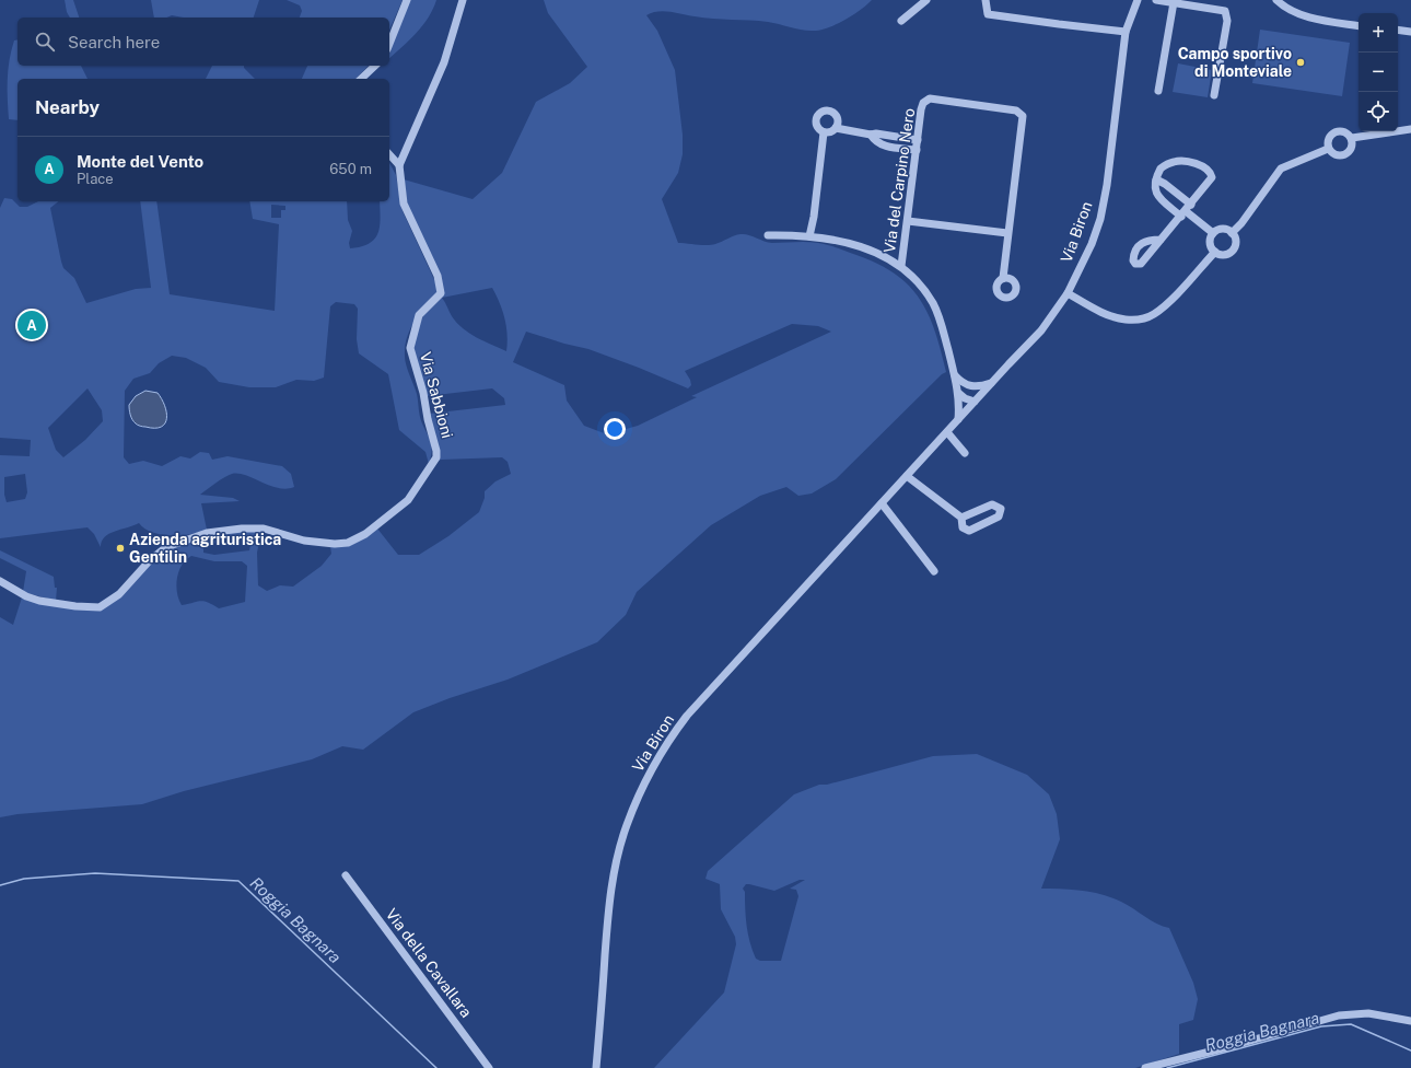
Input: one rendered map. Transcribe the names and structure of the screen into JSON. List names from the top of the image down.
{
  "streets": {
    "street": [
      "Via del Carpino Nero",
      "Via Biron",
      "Via Sabbioni",
      "Via della Cavallara"
    ]
  },
  "water": ["Roggia Bagnara"],
  "places": ["Campo sportivo di Monteviale", "Azienda agrituristica Gentilin"],
  "page": {
    "map_buttons": ["+", "−"],
    "search": "Search here",
    "heading": "Nearby",
    "list": [
      {
        "mark": "A",
        "name": "Monte del Vento",
        "note": "Place",
        "value": "650 m"
      }
    ],
    "pins": "A"
  }
}
